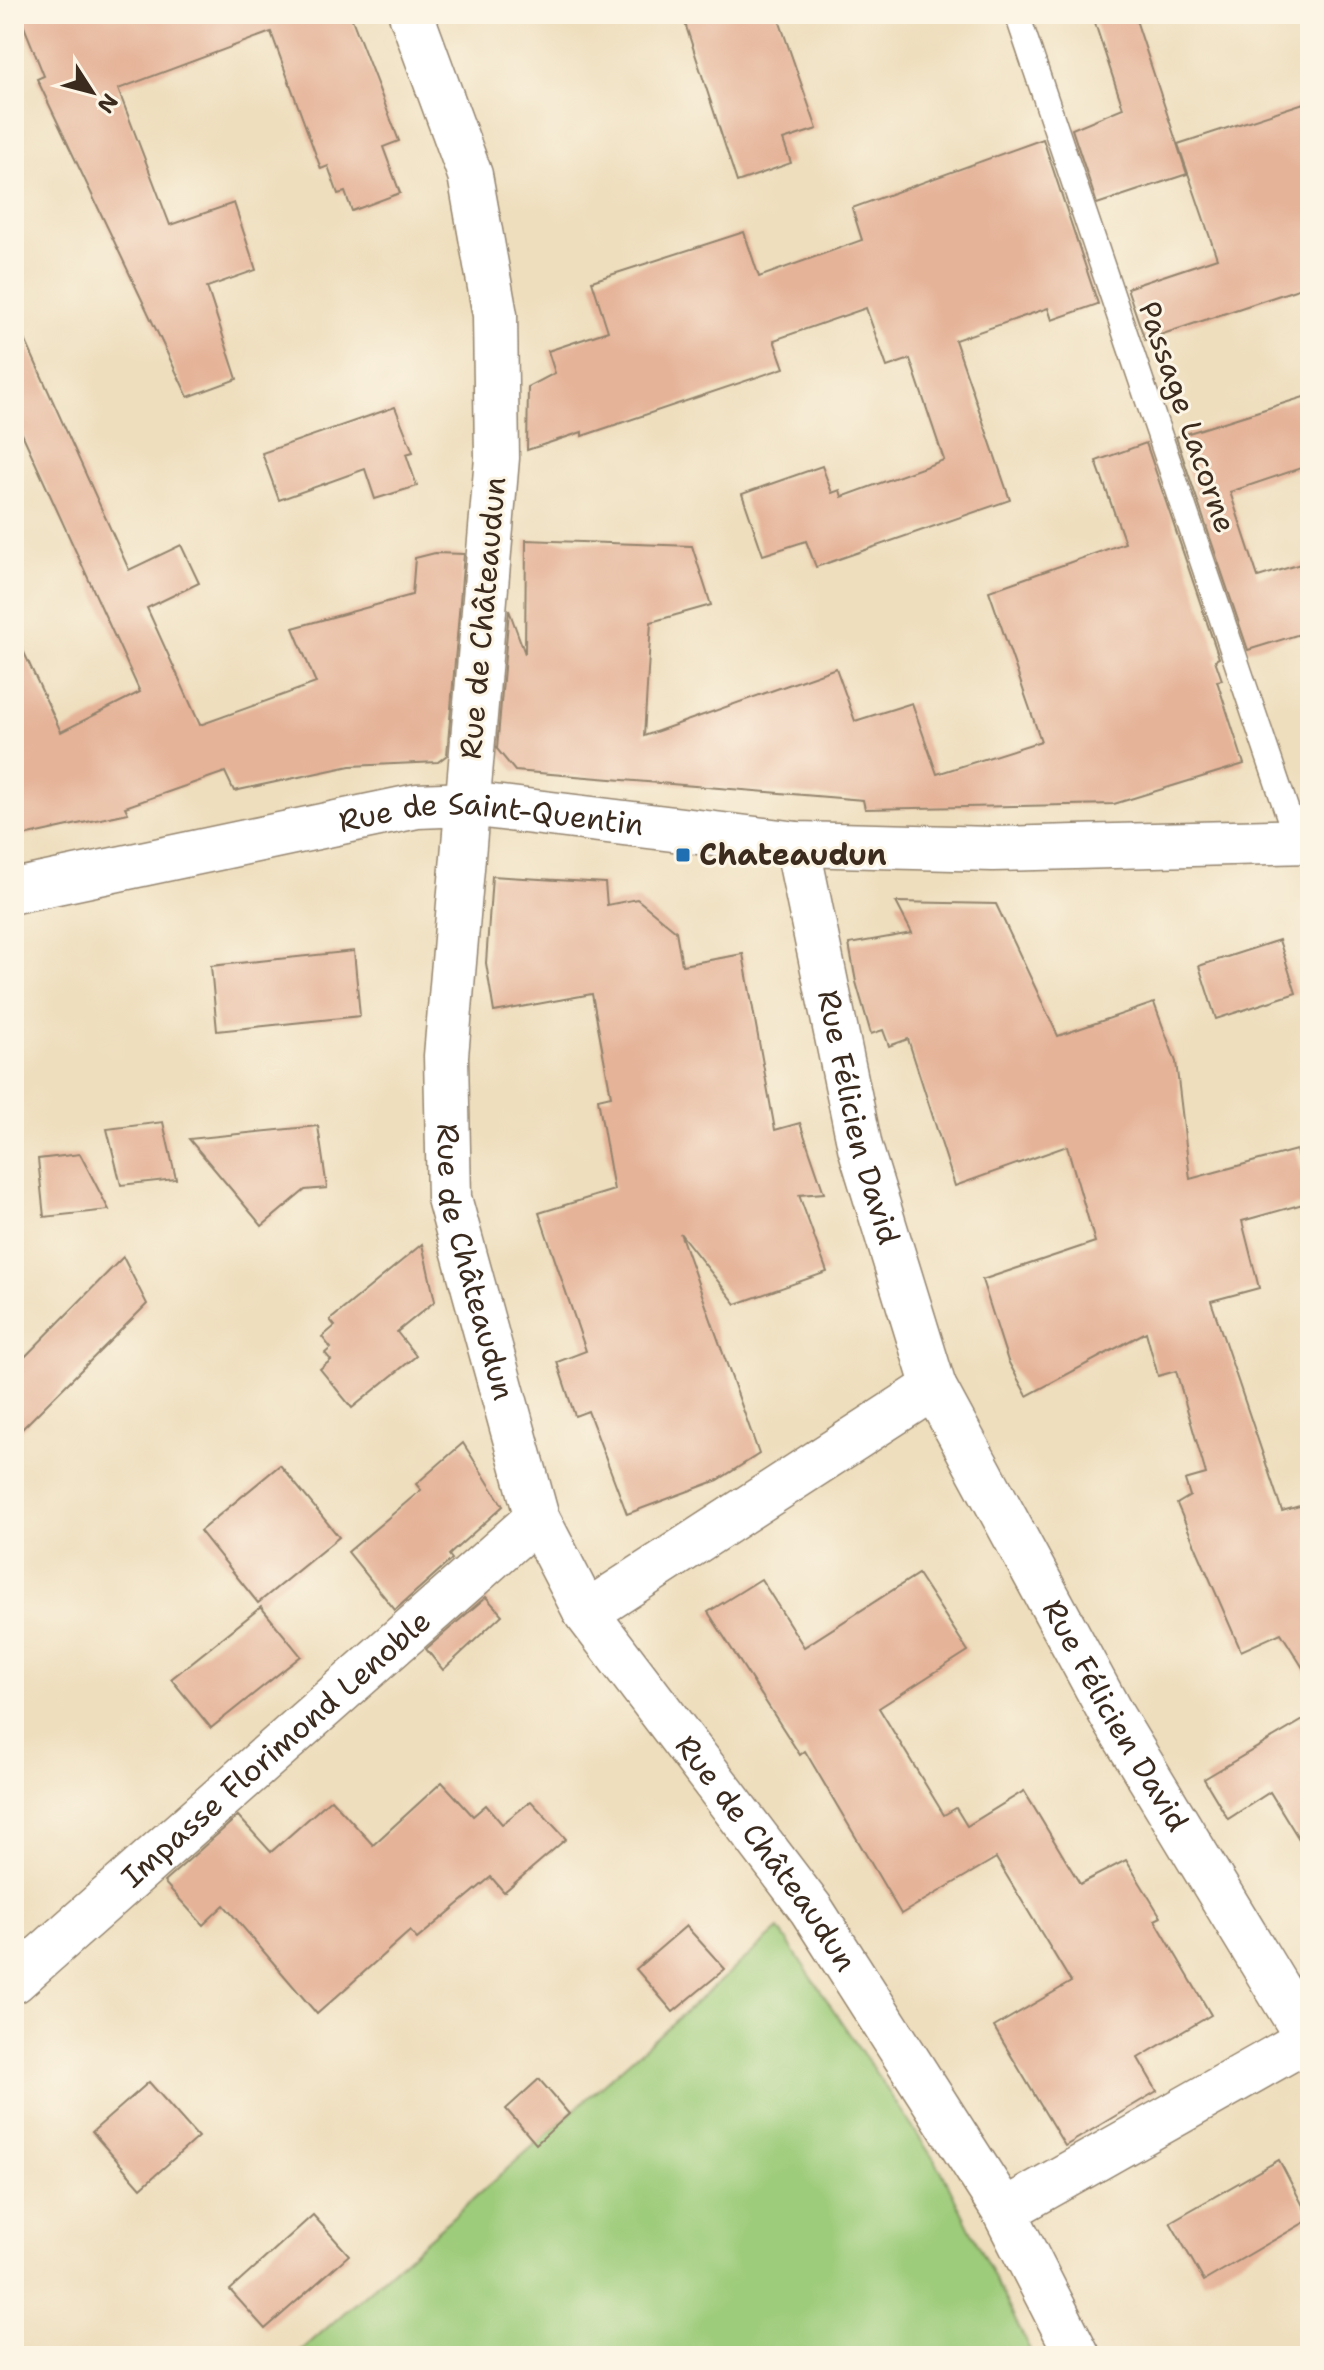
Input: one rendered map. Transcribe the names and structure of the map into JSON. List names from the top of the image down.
{
  "streets": {
    "street": [
      "Rue de Châteaudun",
      "Rue de Saint-Quentin",
      "Rue Félicien David",
      "Impasse Florimond Lenoble"
    ],
    "lane": ["Passage Lacorne"]
  },
  "crossings": [
    ["Passage Lacorne", "Rue de Saint-Quentin"],
    ["Rue de Châteaudun", "Rue de Saint-Quentin"],
    ["Rue de Châteaudun", "Impasse Florimond Lenoble"],
    ["Rue de Saint-Quentin", "Rue Félicien David"]
  ],
  "places": {
    "transit": ["Chateaudun"]
  },
  "north": "bottom right"
}
